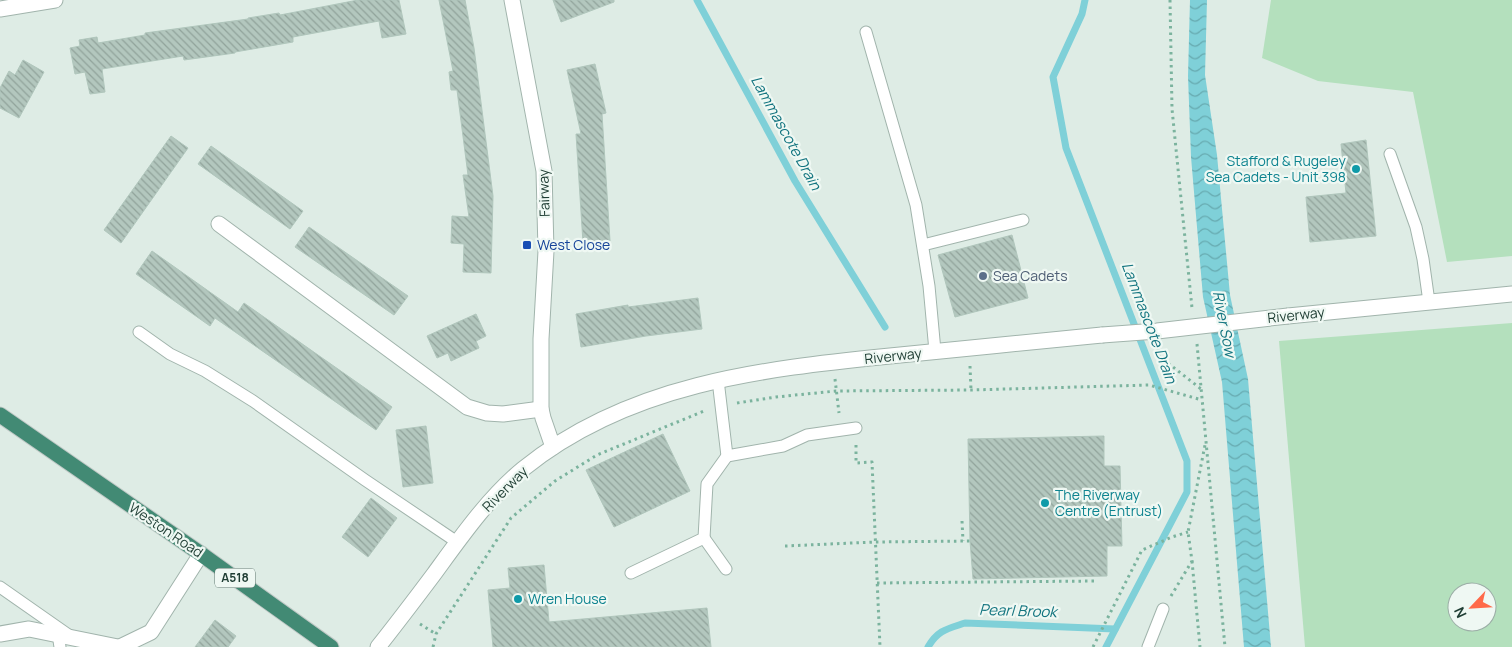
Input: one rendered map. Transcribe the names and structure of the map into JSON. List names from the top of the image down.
{
  "streets": {
    "highway": ["Weston Road", "A518"],
    "street": ["Fairway", "Riverway"]
  },
  "crossings": [
    ["Fairway", "Riverway"]
  ],
  "water": ["Lammascote Drain", "River Sow", "Pearl Brook"],
  "places": {
    "other": [
      "Stafford & Rugeley Sea Cadets - Unit 398",
      "Sea Cadets",
      "The Riverway Centre (Entrust)",
      "Wren House"
    ],
    "transit": ["West Close"]
  },
  "north": "bottom left"
}
